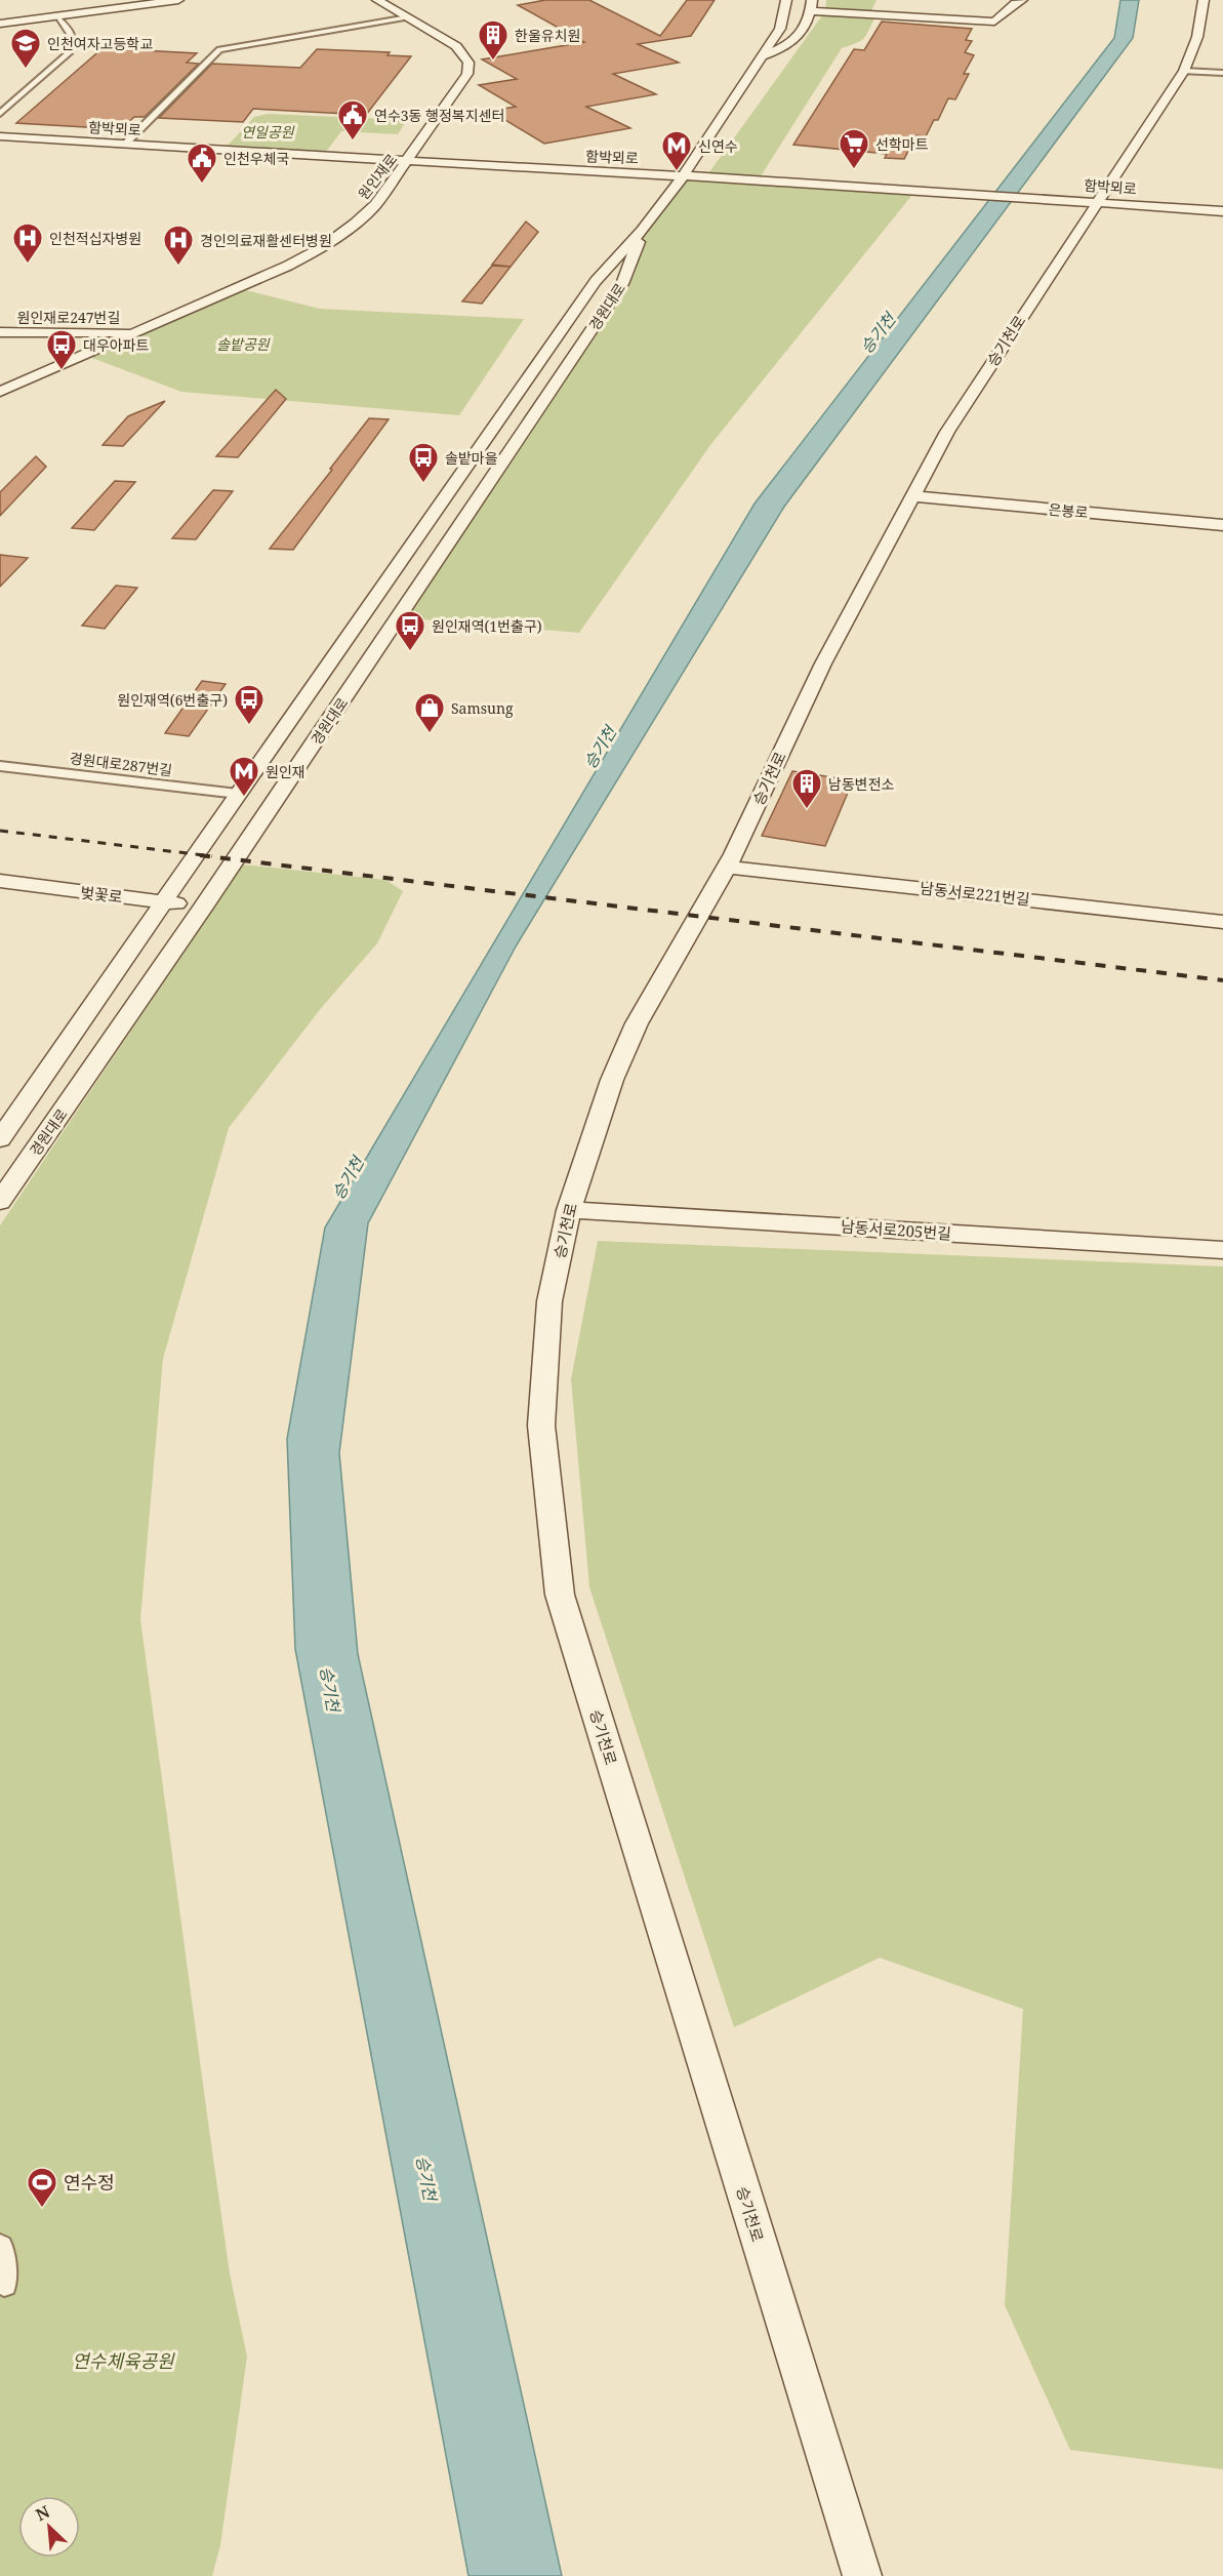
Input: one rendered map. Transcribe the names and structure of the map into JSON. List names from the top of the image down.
{
  "streets": {
    "main road": [
      "함박뫼로",
      "원인재로",
      "경원대로",
      "원인재로247번길",
      "승기천로",
      "은봉로",
      "남동서로221번길",
      "벚꽃로",
      "남동서로205번길"
    ],
    "street": ["경원대로287번길"]
  },
  "crossings": [
    ["함박뫼로", "원인재로"],
    ["함박뫼로", "경원대로"],
    ["함박뫼로", "승기천로"],
    ["원인재로", "원인재로247번길"],
    ["경원대로", "경원대로287번길"],
    ["경원대로", "벚꽃로"],
    ["승기천로", "은봉로"],
    ["승기천로", "남동서로221번길"],
    ["승기천로", "남동서로205번길"]
  ],
  "water": ["승기천"],
  "parks": ["연일공원", "솔밭공원", "연수체육공원"],
  "places": {
    "building": ["한울유치원", "남동변전소"],
    "school or university": ["인천여자고등학교"],
    "public building": ["연수3동 행정복지센터", "인천우체국"],
    "supermarket": ["선학마트"],
    "metro station": ["신연수", "원인재"],
    "hospital": ["인천적십자병원", "경인의료재활센터병원"],
    "bus stop": [
      "대우아파트",
      "솔밭마을",
      "원인재역(1번출구)",
      "원인재역(6번출구)"
    ],
    "shop": ["Samsung"],
    "sports": ["연수정"]
  },
  "north": "top left"
}
